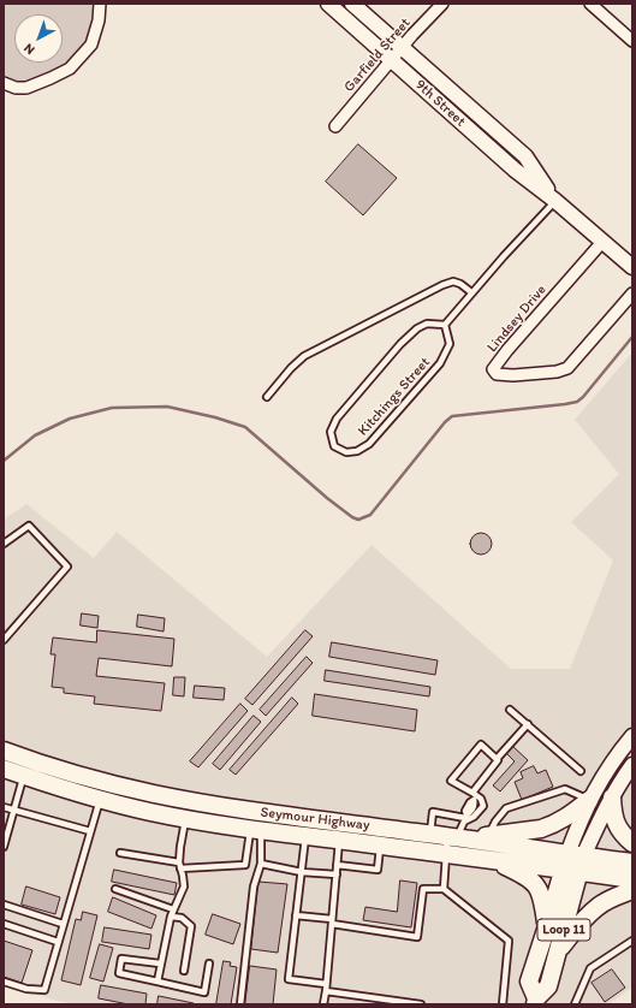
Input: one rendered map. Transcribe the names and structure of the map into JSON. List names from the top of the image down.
{
  "streets": {
    "main road": ["Seymour Highway", "Loop 11"],
    "street": ["Garfield Street", "9th Street", "Lindsey Drive"],
    "lane": ["Kitchings Street"]
  },
  "crossings": [
    ["Garfield Street", "9th Street"],
    ["9th Street", "Lindsey Drive"],
    ["Seymour Highway", "Loop 11"]
  ],
  "north": "bottom left"
}
